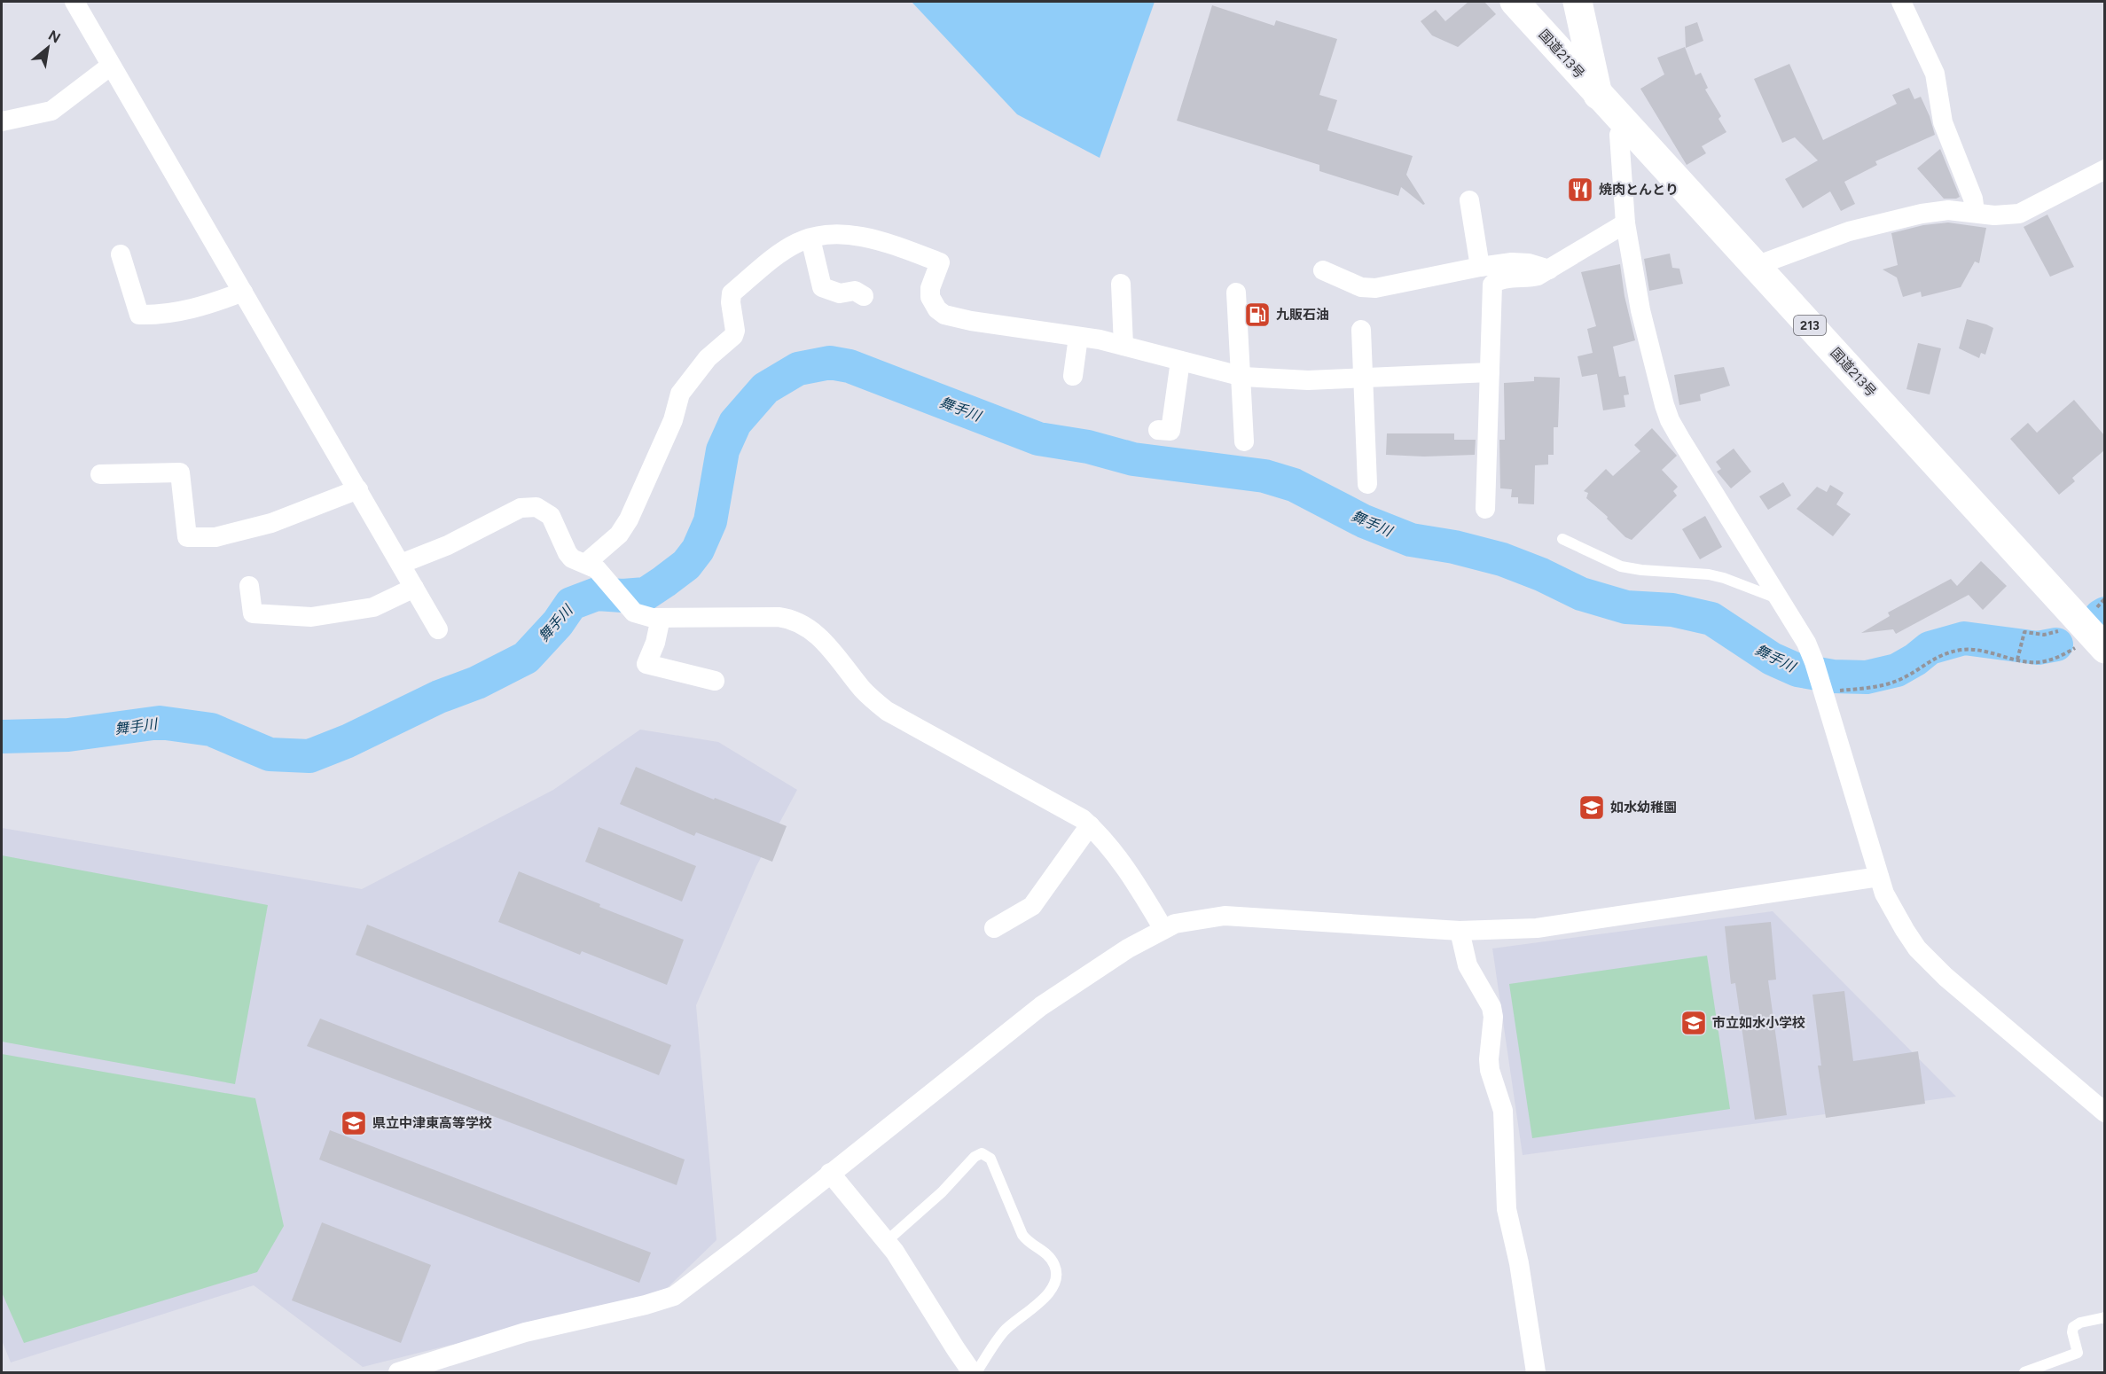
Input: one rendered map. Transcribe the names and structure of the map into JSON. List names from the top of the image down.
{
  "streets": {
    "main road": ["国道213号", "213"]
  },
  "water": ["舞手川"],
  "places": {
    "restaurant": ["焼肉とんとり"],
    "fuel station": ["九販石油"],
    "school or university": ["如水幼稚園", "市立如水小学校", "県立中津東高等学校"]
  },
  "north": "top right"
}
